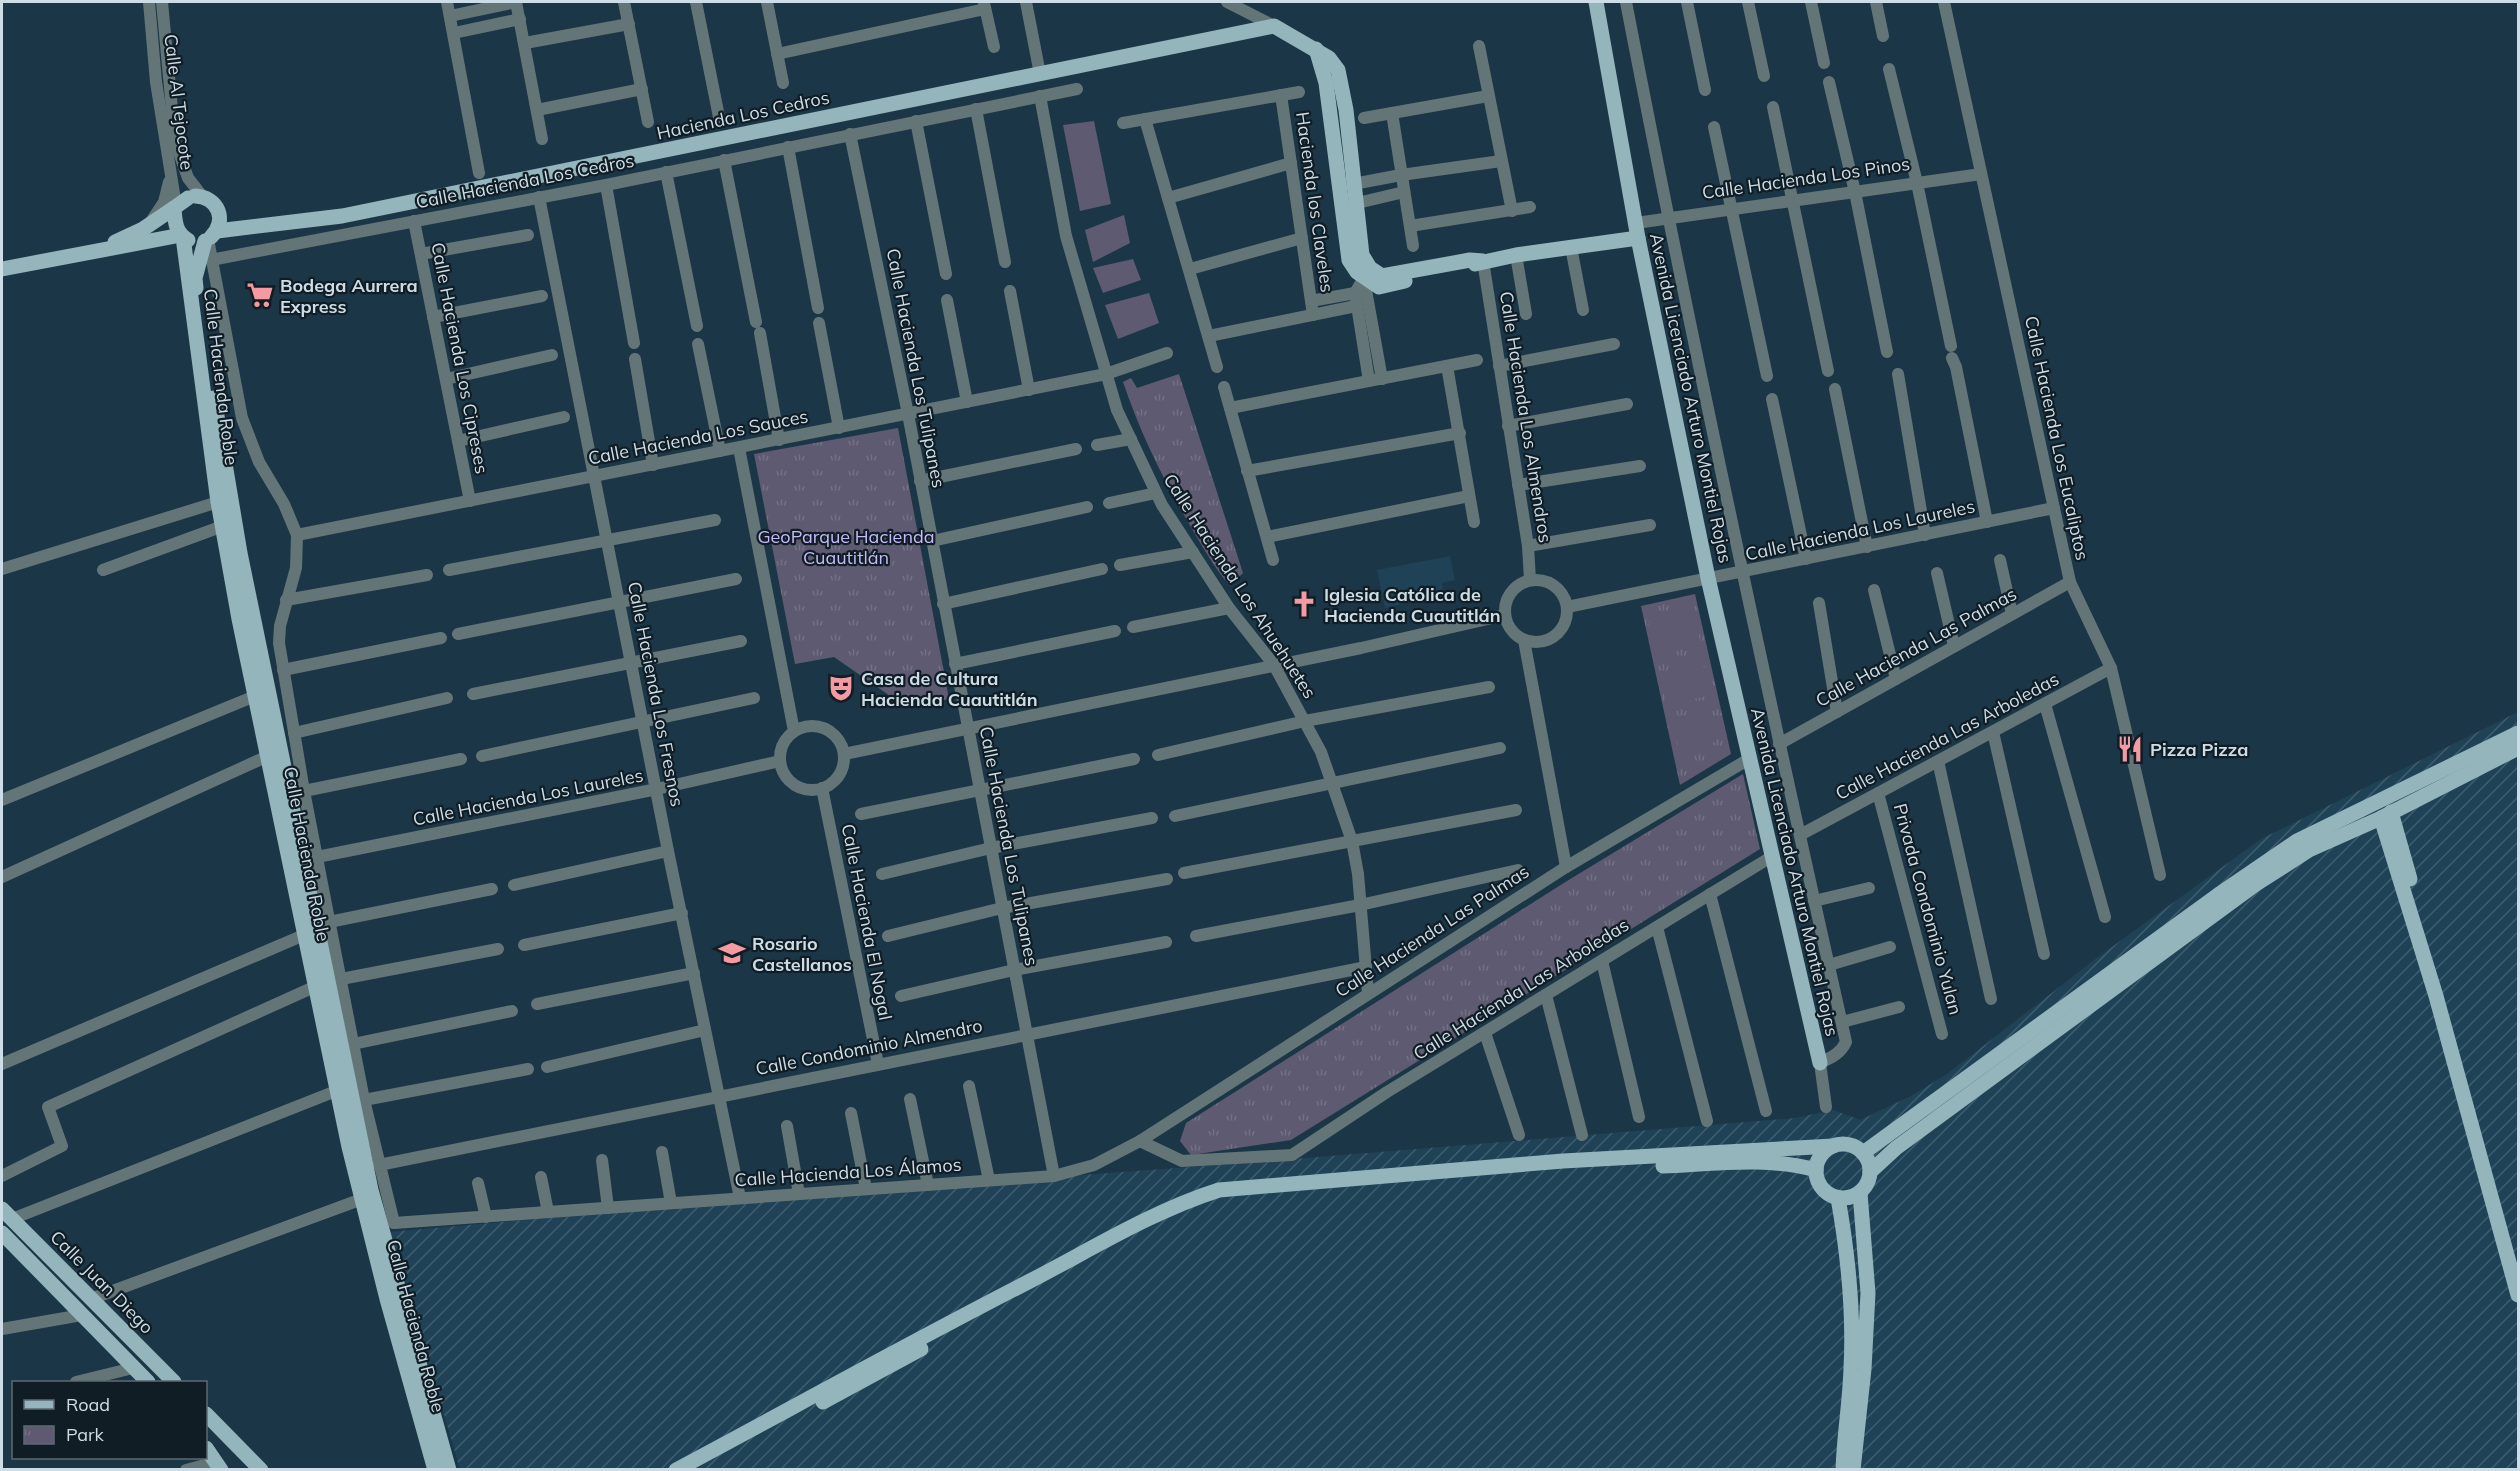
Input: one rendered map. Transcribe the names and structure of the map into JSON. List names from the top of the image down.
{
  "streets": {
    "main road": [
      "Hacienda Los Cedros",
      "Calle Hacienda Los Pinos",
      "Calle Hacienda Roble",
      "Avenida Licenciado Arturo Montiel Rojas",
      "Calle Juan Diego"
    ],
    "street": [
      "Calle Al Tejocote",
      "Calle Hacienda Los Cedros",
      "Hacienda los Claveles",
      "Calle Hacienda Los Cipreses",
      "Calle Hacienda Los Tulipanes",
      "Calle Hacienda Los Almendros",
      "Calle Hacienda Los Sauces",
      "Calle Hacienda Los Eucaliptos",
      "Calle Hacienda Los Laureles",
      "Calle Hacienda Los Ahuehuetes",
      "Calle Hacienda Las Palmas",
      "Calle Hacienda Los Fresnos",
      "Calle Hacienda Las Arboledas",
      "Privada Condominio Yulan",
      "Calle Hacienda El Nogal",
      "Calle Condominio Almendro",
      "Calle Hacienda Los Álamos"
    ]
  },
  "crossings": [
    ["Calle Al Tejocote", "Hacienda Los Cedros"],
    ["Calle Al Tejocote", "Calle Hacienda Roble"],
    ["Hacienda Los Cedros", "Calle Hacienda Roble"],
    ["Calle Hacienda Los Pinos", "Avenida Licenciado Arturo Montiel Rojas"],
    ["Calle Hacienda Los Pinos", "Calle Hacienda Los Almendros"],
    ["Calle Hacienda Los Pinos", "Calle Hacienda Los Eucaliptos"],
    ["Calle Hacienda Los Cedros", "Calle Hacienda Los Cipreses"],
    ["Calle Hacienda Los Cedros", "Calle Hacienda Los Tulipanes"],
    ["Calle Hacienda Los Cedros", "Calle Hacienda Roble"],
    ["Calle Hacienda Los Cedros", "Calle Hacienda Los Ahuehuetes"],
    ["Calle Hacienda Los Cedros", "Calle Hacienda Los Fresnos"],
    ["Calle Hacienda Los Cipreses", "Calle Hacienda Los Sauces"],
    ["Calle Hacienda Los Tulipanes", "Calle Hacienda Los Sauces"],
    ["Calle Hacienda Los Tulipanes", "Calle Condominio Almendro"],
    ["Calle Hacienda Los Tulipanes", "Calle Hacienda Los Álamos"],
    ["Calle Hacienda Roble", "Calle Hacienda Los Sauces"],
    ["Calle Hacienda Roble", "Calle Hacienda Los Laureles"],
    ["Calle Hacienda Roble", "Calle Condominio Almendro"],
    ["Calle Hacienda Roble", "Calle Hacienda Los Álamos"],
    ["Avenida Licenciado Arturo Montiel Rojas", "Calle Hacienda Los Laureles"],
    ["Avenida Licenciado Arturo Montiel Rojas", "Calle Hacienda Las Palmas"],
    ["Avenida Licenciado Arturo Montiel Rojas", "Calle Hacienda Las Arboledas"],
    ["Calle Hacienda Los Almendros", "Calle Hacienda Los Laureles"],
    ["Calle Hacienda Los Sauces", "Calle Hacienda Los Ahuehuetes"],
    ["Calle Hacienda Los Sauces", "Calle Hacienda Los Fresnos"],
    ["Calle Hacienda Los Eucaliptos", "Calle Hacienda Los Laureles"],
    ["Calle Hacienda Los Eucaliptos", "Calle Hacienda Las Palmas"],
    ["Calle Hacienda Los Eucaliptos", "Calle Hacienda Las Arboledas"],
    ["Calle Hacienda Los Laureles", "Calle Hacienda Los Fresnos"],
    ["Calle Hacienda Los Laureles", "Calle Hacienda El Nogal"],
    ["Calle Hacienda Los Ahuehuetes", "Calle Hacienda Las Palmas"],
    ["Calle Hacienda Los Ahuehuetes", "Calle Condominio Almendro"],
    ["Calle Hacienda Las Palmas", "Calle Hacienda Las Arboledas"],
    ["Calle Hacienda Las Palmas", "Calle Hacienda Los Álamos"],
    ["Calle Hacienda Los Fresnos", "Calle Condominio Almendro"],
    ["Calle Hacienda Los Fresnos", "Calle Hacienda Los Álamos"],
    ["Calle Hacienda Las Arboledas", "Privada Condominio Yulan"],
    ["Calle Hacienda Las Arboledas", "Calle Hacienda Los Álamos"],
    ["Calle Hacienda El Nogal", "Calle Condominio Almendro"]
  ],
  "parks": ["GeoParque Hacienda Cuautitlán"],
  "places": {
    "supermarket": ["Bodega Aurrera Express"],
    "church": ["Iglesia Católica de Hacienda Cuautitlán"],
    "theatre": ["Casa de Cultura Hacienda Cuautitlán"],
    "restaurant": ["Pizza Pizza"],
    "school or university": ["Rosario Castellanos"]
  },
  "legend": ["Road", "Park"]
}
